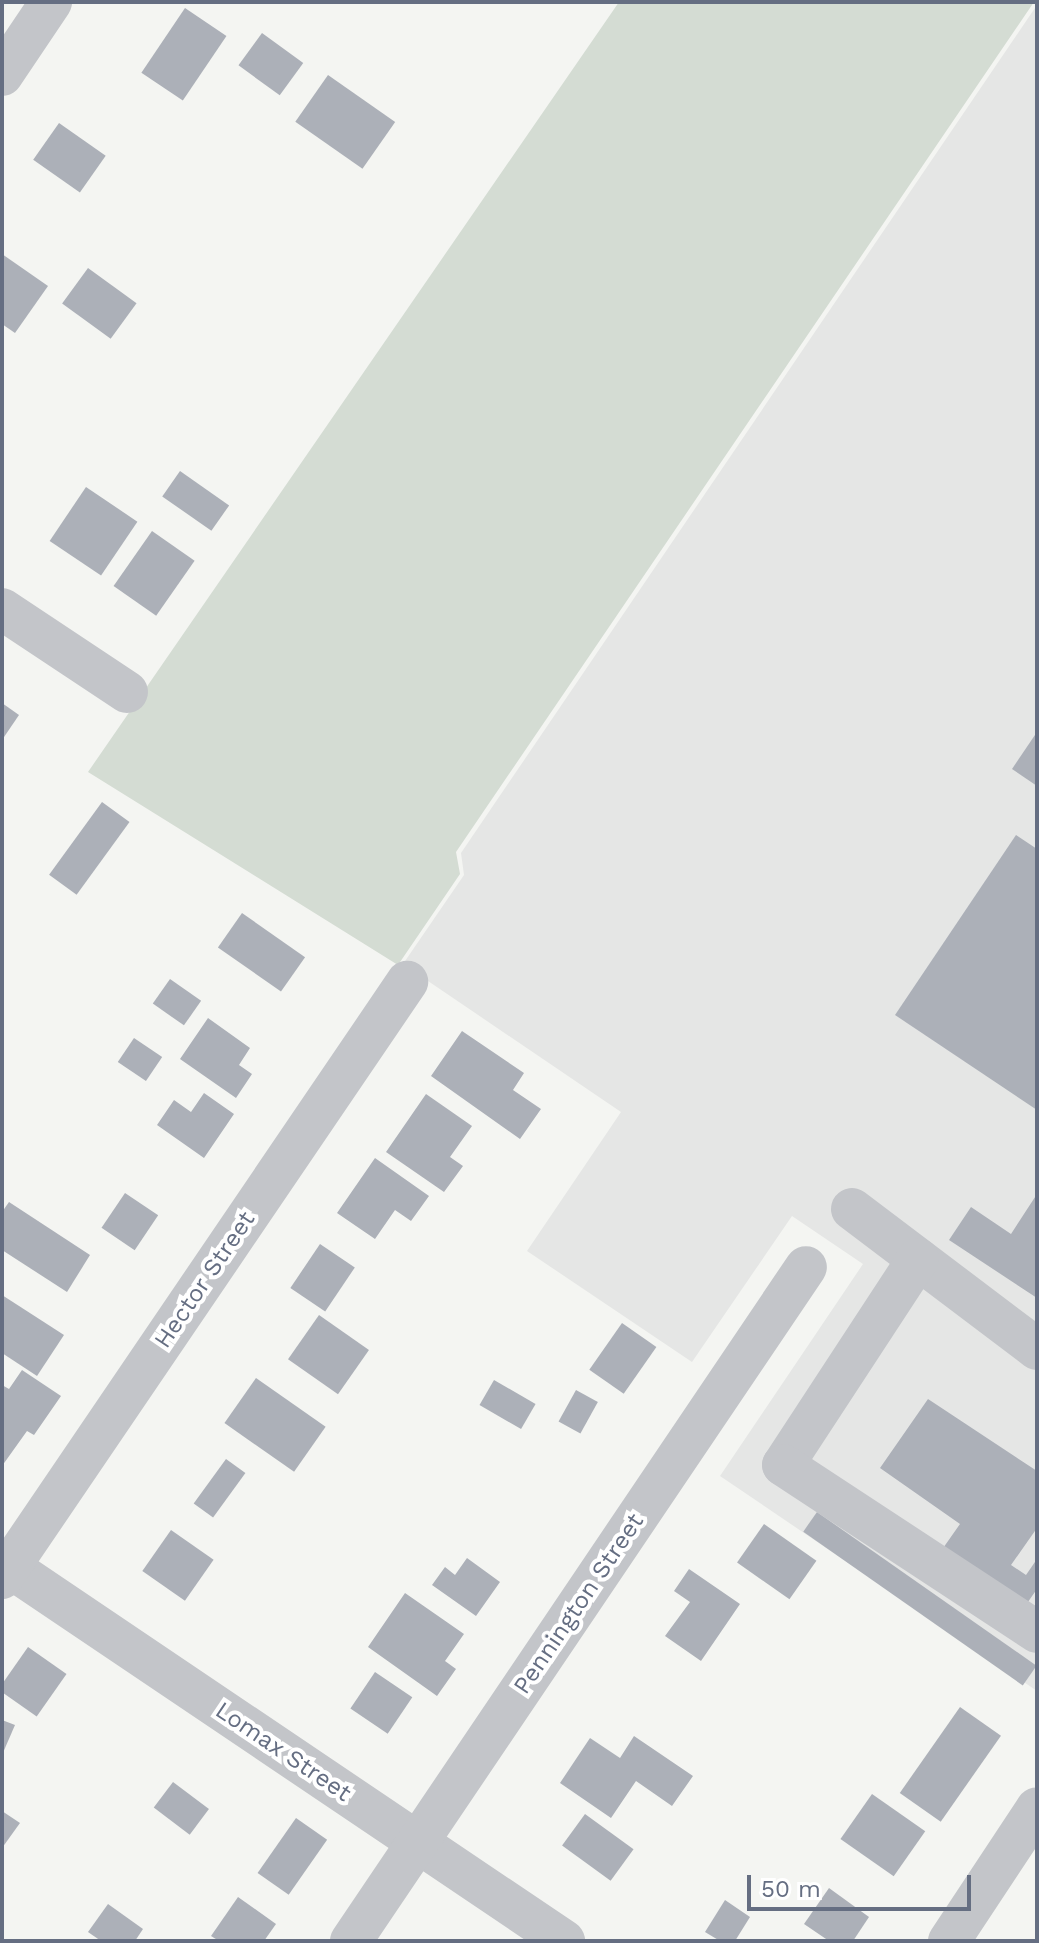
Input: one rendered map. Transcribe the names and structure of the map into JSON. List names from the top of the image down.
{
  "streets": {
    "street": ["Hector Street", "Pennington Street", "Lomax Street"]
  },
  "crossings": [
    ["Hector Street", "Lomax Street"],
    ["Pennington Street", "Lomax Street"]
  ],
  "scale_bar": "50 m"
}
